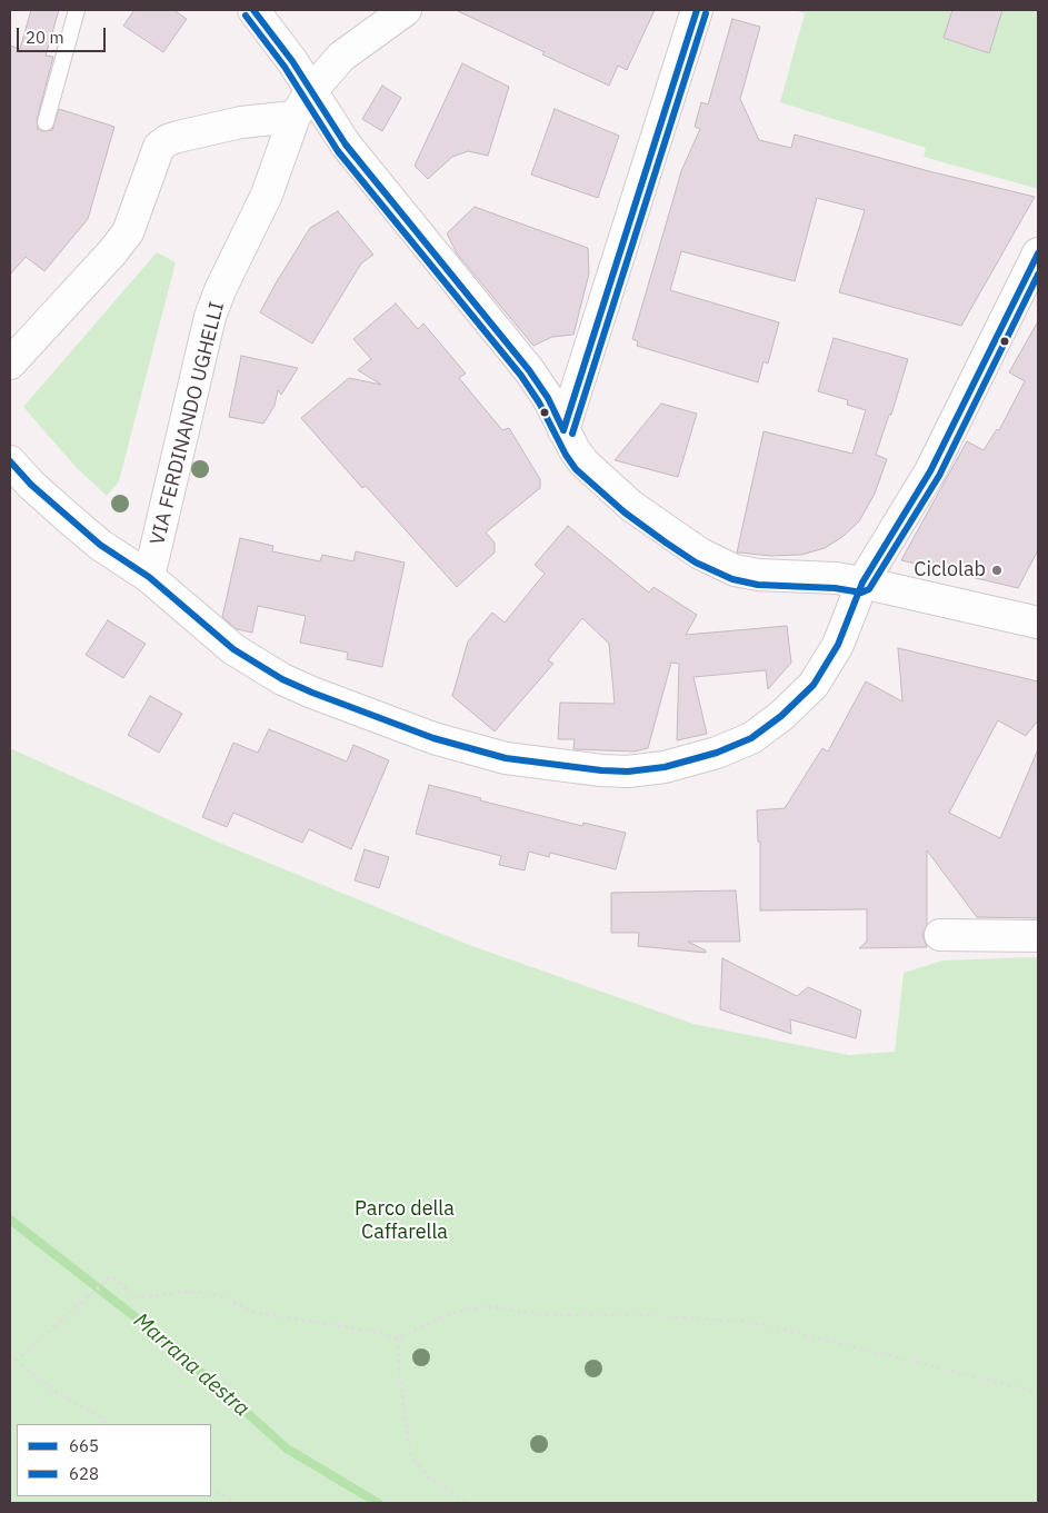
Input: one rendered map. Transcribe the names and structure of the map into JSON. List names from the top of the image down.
{
  "streets": {
    "street": ["VIA FERDINANDO UGHELLI"]
  },
  "water": ["Marrana destra"],
  "parks": ["Parco della Caffarella"],
  "places": ["Ciclolab"],
  "lines": ["transit line 665", "transit line 628"],
  "legend": ["665", "628"],
  "scale_bar": "20 m"
}
